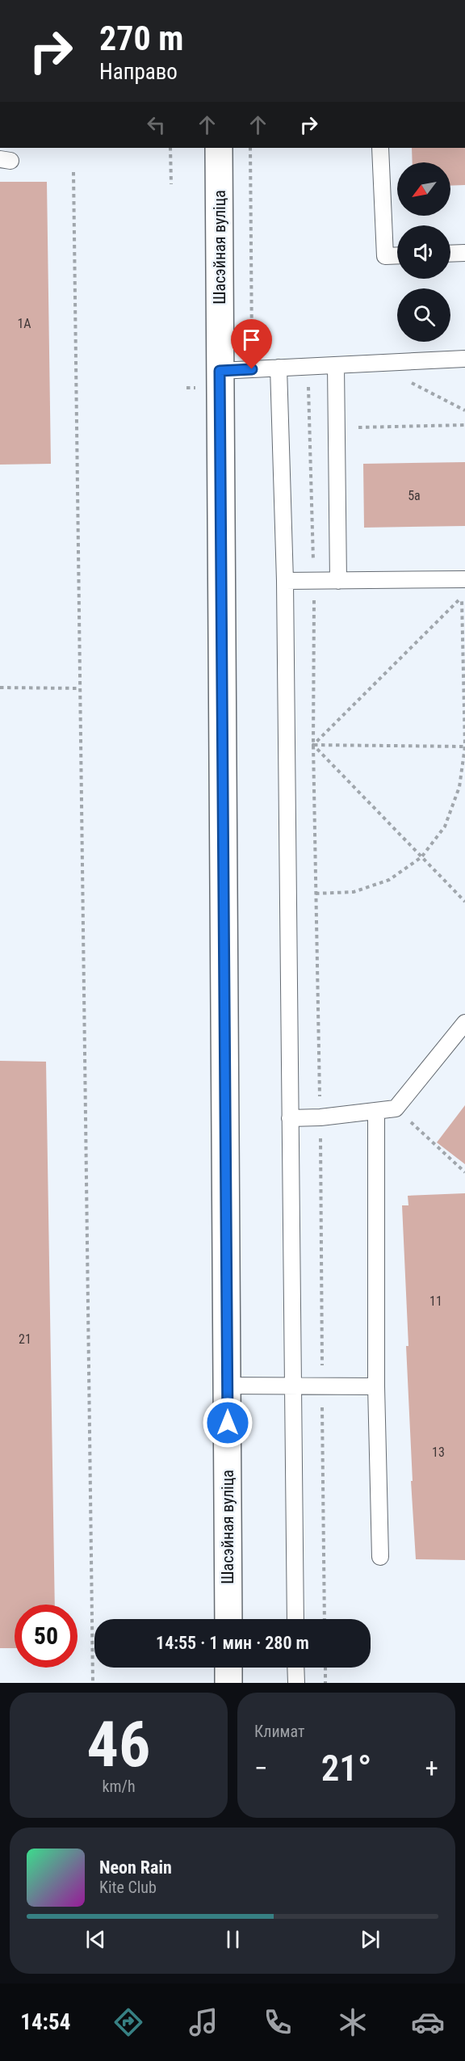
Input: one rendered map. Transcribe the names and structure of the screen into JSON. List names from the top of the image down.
{
  "streets": {
    "main road": ["Шасэйная вуліца"]
  },
  "house_numbers": [
    "1А",
    "5а",
    "11",
    "21",
    "13"
  ],
  "north": "bottom left",
  "page": {
    "turn": ["270 m", "Направо"],
    "limit": "50",
    "trip": "14:55 · 1 мин · 280 m",
    "tile": [
      ["46", "km/h"],
      "Климат"
    ],
    "heat": ["−", "21°", "+"],
    "song": ["Neon Rain", "Kite Club"],
    "tabs": "14:54"
  }
}
